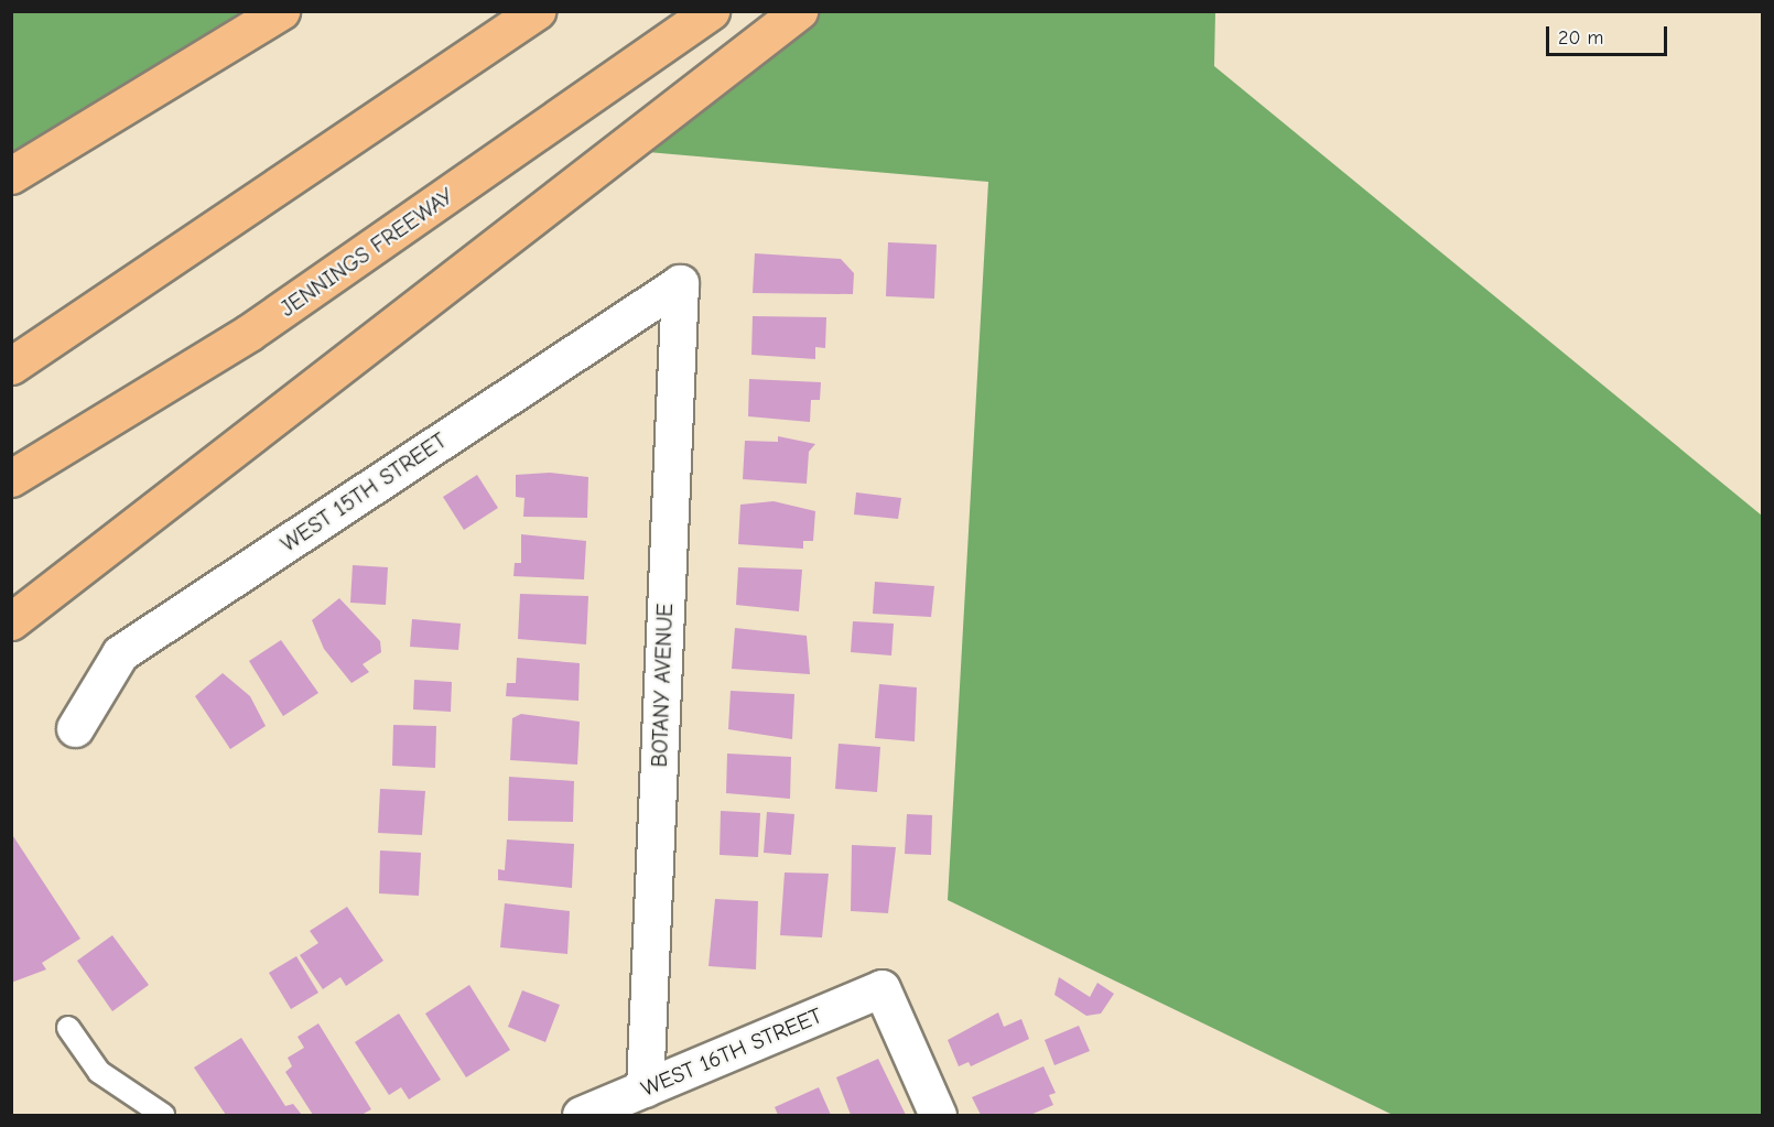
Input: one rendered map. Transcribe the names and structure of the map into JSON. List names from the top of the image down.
{
  "streets": {
    "highway": ["JENNINGS FREEWAY"],
    "street": ["WEST 15TH STREET", "BOTANY AVENUE", "WEST 16TH STREET"]
  },
  "crossings": [
    ["WEST 15TH STREET", "BOTANY AVENUE"],
    ["BOTANY AVENUE", "WEST 16TH STREET"]
  ],
  "scale_bar": "20 m"
}
